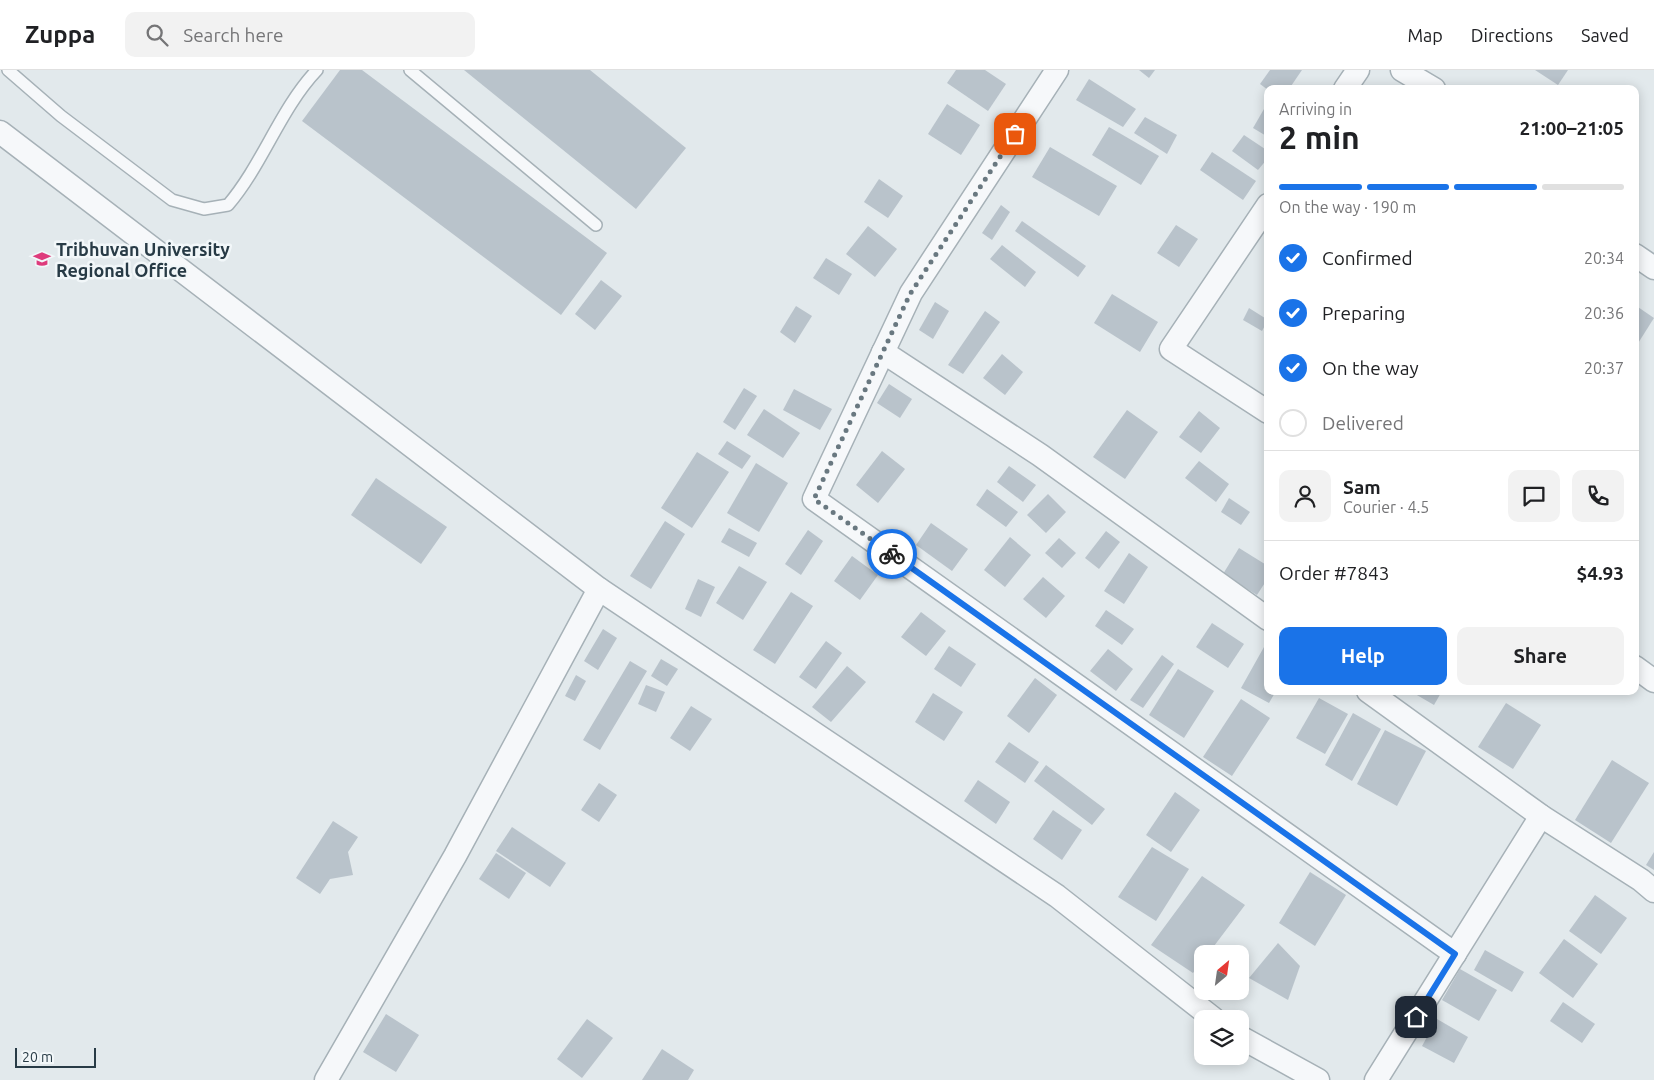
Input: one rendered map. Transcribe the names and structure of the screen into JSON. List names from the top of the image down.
{
  "places": {
    "school or university": ["Tribhuvan University Regional Office"]
  },
  "scale_bar": "20 m",
  "north": "top right",
  "page": {
    "header": "Zuppa",
    "search": "Search here",
    "nav": ["Map", "Directions", "Saved"],
    "heading": ["2 min", "Arriving in", "21:00–21:05"],
    "panel": [
      "Sam",
      "Courier · 4.5",
      "Order #7843",
      "$4.93"
    ],
    "bar": "On the way · 190 m",
    "list": [
      ["Confirmed", "20:34"],
      ["Preparing", "20:36"],
      ["On the way", "20:37"],
      "Delivered"
    ],
    "buttons": ["Help", "Share"],
    "scale": "20 m"
  }
}
